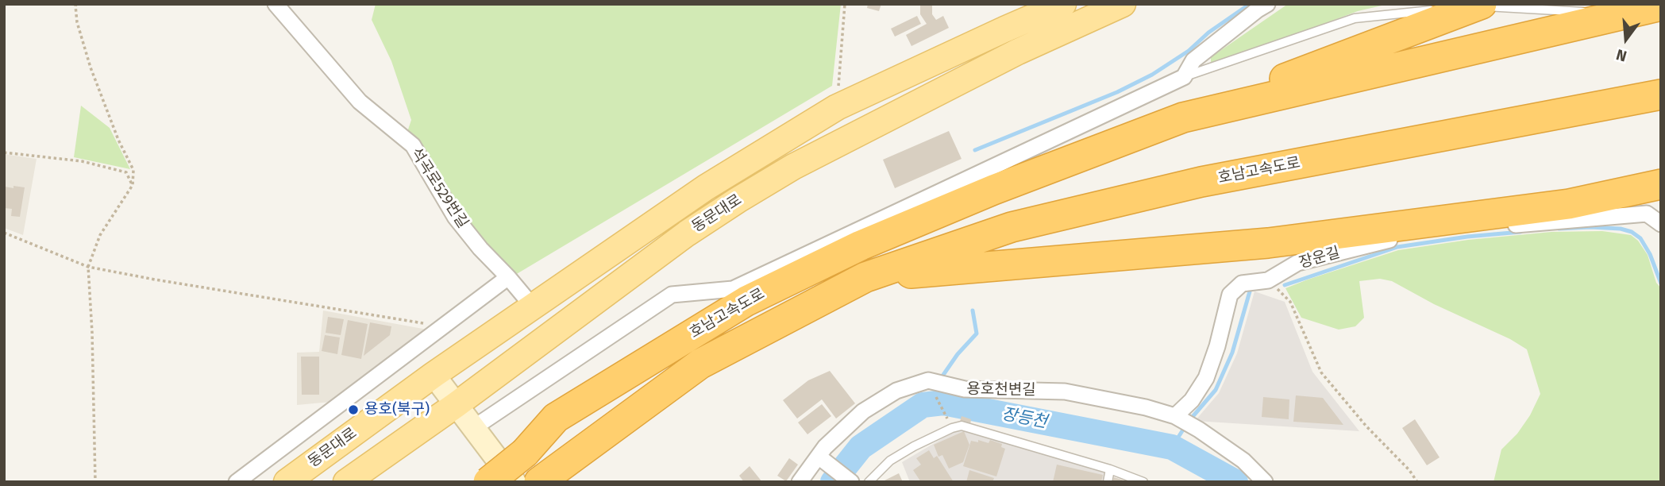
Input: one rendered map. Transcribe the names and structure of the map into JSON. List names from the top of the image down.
{
  "streets": {
    "highway": ["호남고속도로"],
    "main road": ["동문대로"],
    "street": ["석곡로529번길", "장운길", "용호천변길"]
  },
  "crossings": [
    ["석곡로529번길", "동문대로"],
    ["장운길", "용호천변길"]
  ],
  "water": ["장등천"],
  "places": ["용호(북구)"],
  "north": "bottom"
}
